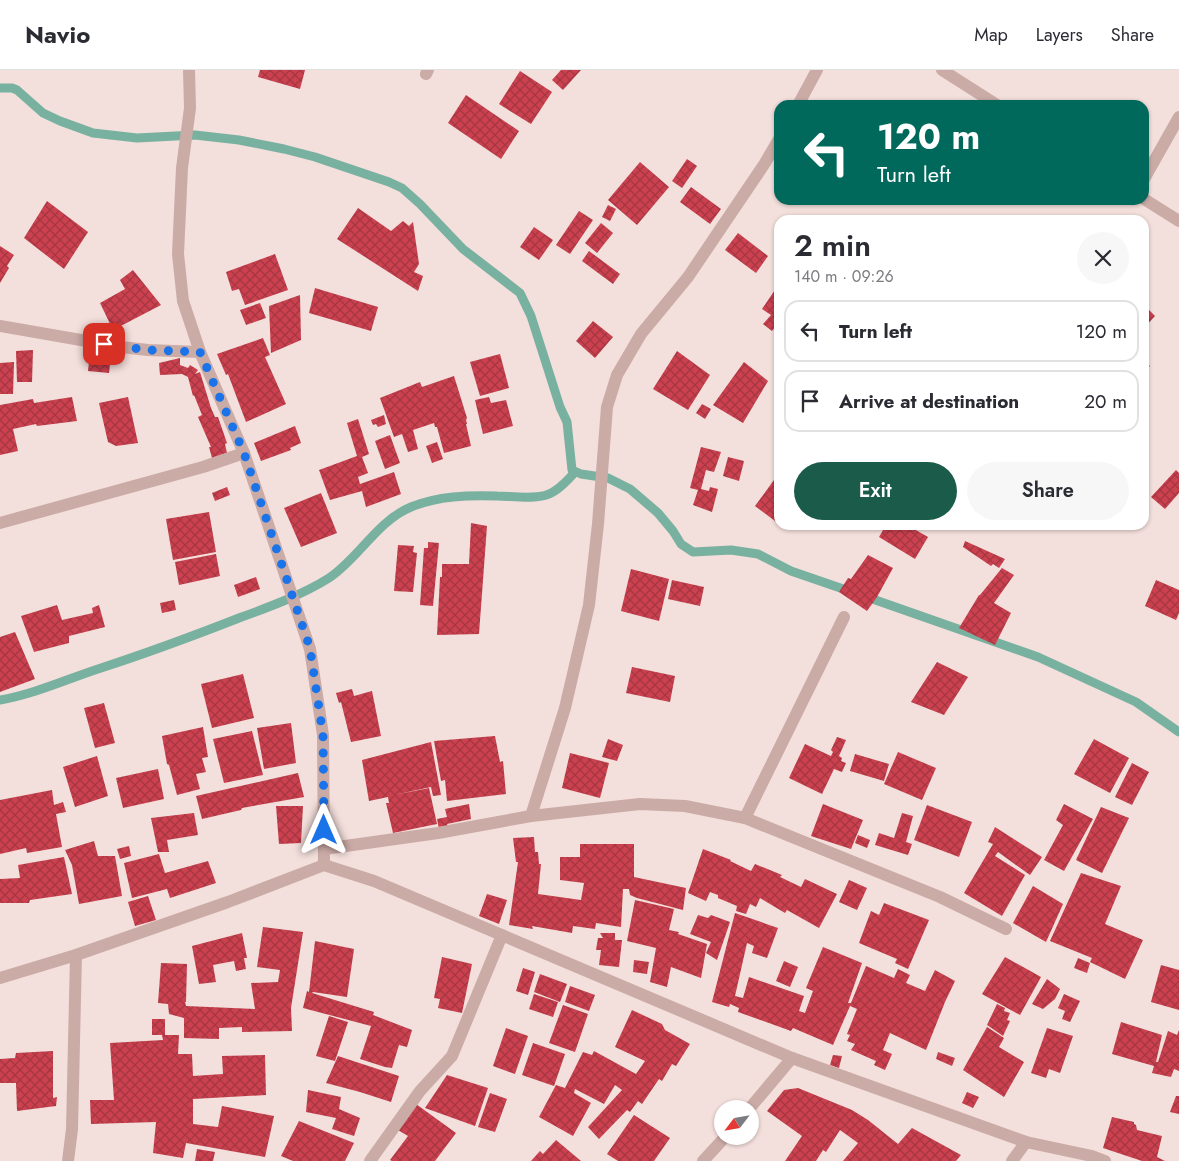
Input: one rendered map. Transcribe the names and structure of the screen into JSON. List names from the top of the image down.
{
  "north": "bottom left",
  "page": {
    "header": "Navio",
    "nav": ["Map", "Layers", "Share"],
    "turn": ["120 m", "Turn left"],
    "heading": ["2 min", "140 m · 09:26"],
    "list": [
      {
        "name": "Turn left",
        "value": "120 m"
      },
      {
        "name": "Arrive at destination",
        "value": "20 m"
      }
    ],
    "buttons": ["Exit", "Share"]
  }
}
